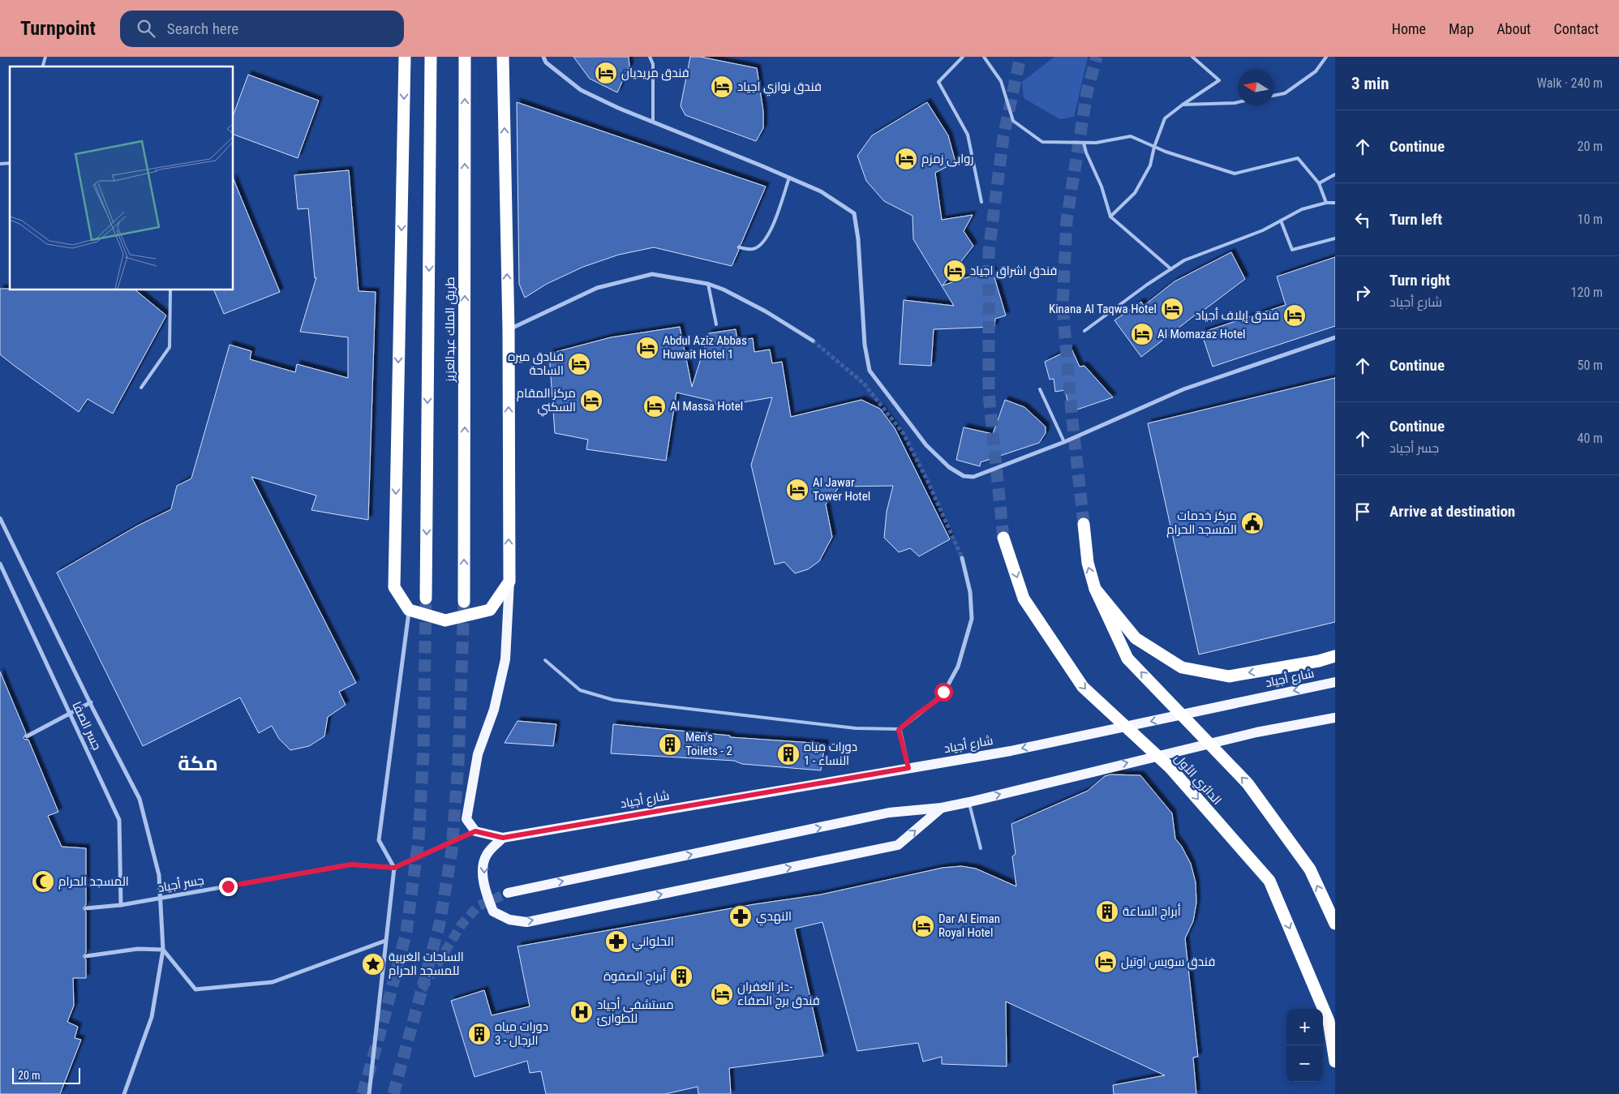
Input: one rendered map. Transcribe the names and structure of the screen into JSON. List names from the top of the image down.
{
  "streets": {
    "highway": ["طريق الملك عبدالعزيز", "الدائري الأول"],
    "main road": ["شارع أجياد"],
    "street": ["جسر الصفا", "جسر أجياد"]
  },
  "crossings": [
    ["جسر الصفا", "جسر أجياد"]
  ],
  "districts": ["مكة"],
  "places": {
    "hotel": [
      "فندق مريديان",
      "فندق نوازي اجياد",
      "روابی زمزم",
      "فندق اشراق اجياد",
      "Kinana Al Taqwa Hotel",
      "فندق إيلاف أجياد",
      "Al Momazaz Hotel",
      "Abdul Aziz Abbas Huwait Hotel 1",
      "فنادق ميره الساحة",
      "مركز المقام السكني",
      "Al Massa Hotel",
      "Al Jawar Tower Hotel",
      "Dar Al Eiman Royal Hotel",
      "فندق سويس اوتيل",
      "دار الغفران- فندق برج الصفاء"
    ],
    "public building": ["مركز خدمات المسجد الحرام"],
    "building": [
      "Men's Toilets - 2",
      "دورات مياه النساء - 1",
      "أبراج الساعة",
      "أبراج الصفوة",
      "دورات مياه الرجال - 3"
    ],
    "mosque": ["المسجد الحرام"],
    "pharmacy": ["النهدي", "الحلواني"],
    "place": ["الساحات الغربية للمسجد الحرام"],
    "hospital": ["مستشفى أجياد للطوارئ"]
  },
  "scale_bar": "20 m",
  "north": "left",
  "page": {
    "header": "Turnpoint",
    "search": "Search here",
    "nav": [
      "Home",
      "Map",
      "About",
      "Contact"
    ],
    "heading": ["3 min", "Walk · 240 m"],
    "list": [
      ["Continue", "20 m"],
      ["Turn left", "10 m"],
      ["Turn right", "شارع أجياد", "120 m"],
      ["Continue", "50 m"],
      ["Continue", "جسر أجياد", "40 m"],
      "Arrive at destination"
    ],
    "map_buttons": ["+", "−"],
    "scale": "20 m"
  }
}
